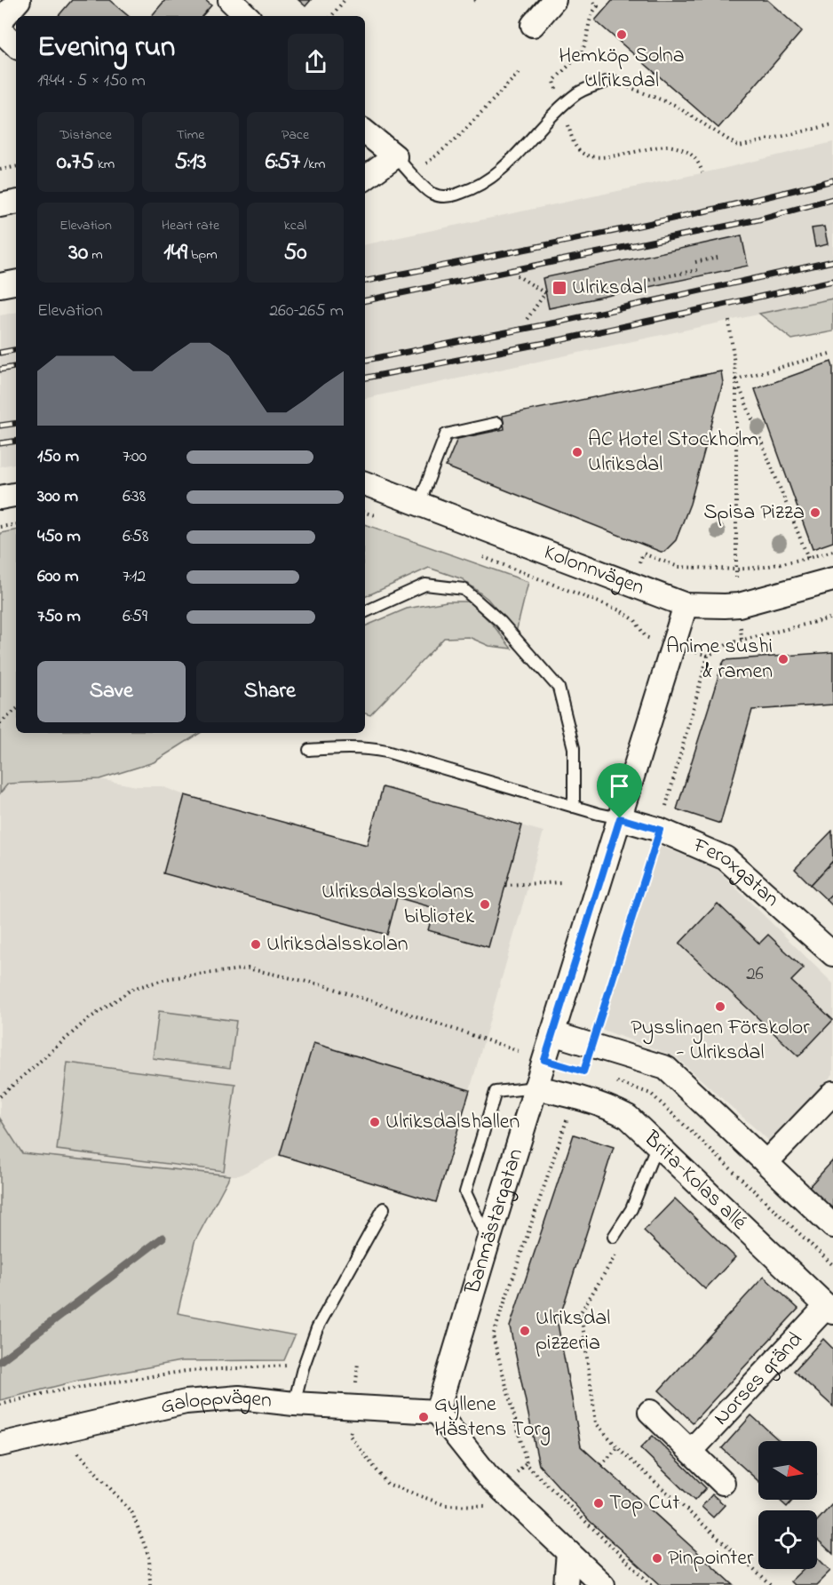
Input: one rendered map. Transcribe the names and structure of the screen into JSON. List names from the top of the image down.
{
  "streets": {
    "street": [
      "Kolonnvägen",
      "Feroxgatan",
      "Brita-Kolas allé",
      "Banmästargatan",
      "Norses gränd",
      "Galoppvägen"
    ]
  },
  "crossings": [
    ["Kolonnvägen", "Banmästargatan"],
    ["Feroxgatan", "Banmästargatan"],
    ["Brita-Kolas allé", "Banmästargatan"],
    ["Brita-Kolas allé", "Norses gränd"],
    ["Banmästargatan", "Galoppvägen"]
  ],
  "places": {
    "other": [
      "Hemköp Solna Ulriksdal",
      "AC Hotel Stockholm Ulriksdal",
      "Spisa Pizza",
      "Anime sushi & ramen",
      "Ulriksdalsskolans bibliotek",
      "Ulriksdalsskolan",
      "Pysslingen Förskolor - Ulriksdal",
      "Ulriksdalshallen",
      "Ulriksdal pizzeria",
      "Gyllene Hästens Torg",
      "Top Cut",
      "Pinpointer"
    ],
    "transit": ["Ulriksdal"]
  },
  "house_numbers": ["26"],
  "north": "right",
  "page": {
    "heading": ["Evening run", "19:44 · 5 × 150 m"],
    "stats": [
      ["Distance", "0.75 km"],
      ["Time", "5:13"],
      ["Pace", "6:57 /km"],
      ["Elevation", "30 m"],
      ["Heart rate", "149 bpm"],
      ["kcal", "50"]
    ],
    "chart": ["Elevation", "260–265 m"],
    "list": [
      {
        "name": "150 m",
        "note": "7:00"
      },
      {
        "name": "300 m",
        "note": "6:38"
      },
      {
        "name": "450 m",
        "note": "6:58"
      },
      {
        "name": "600 m",
        "note": "7:12"
      },
      {
        "name": "750 m",
        "note": "6:59"
      }
    ],
    "buttons": ["Save", "Share"]
  }
}
